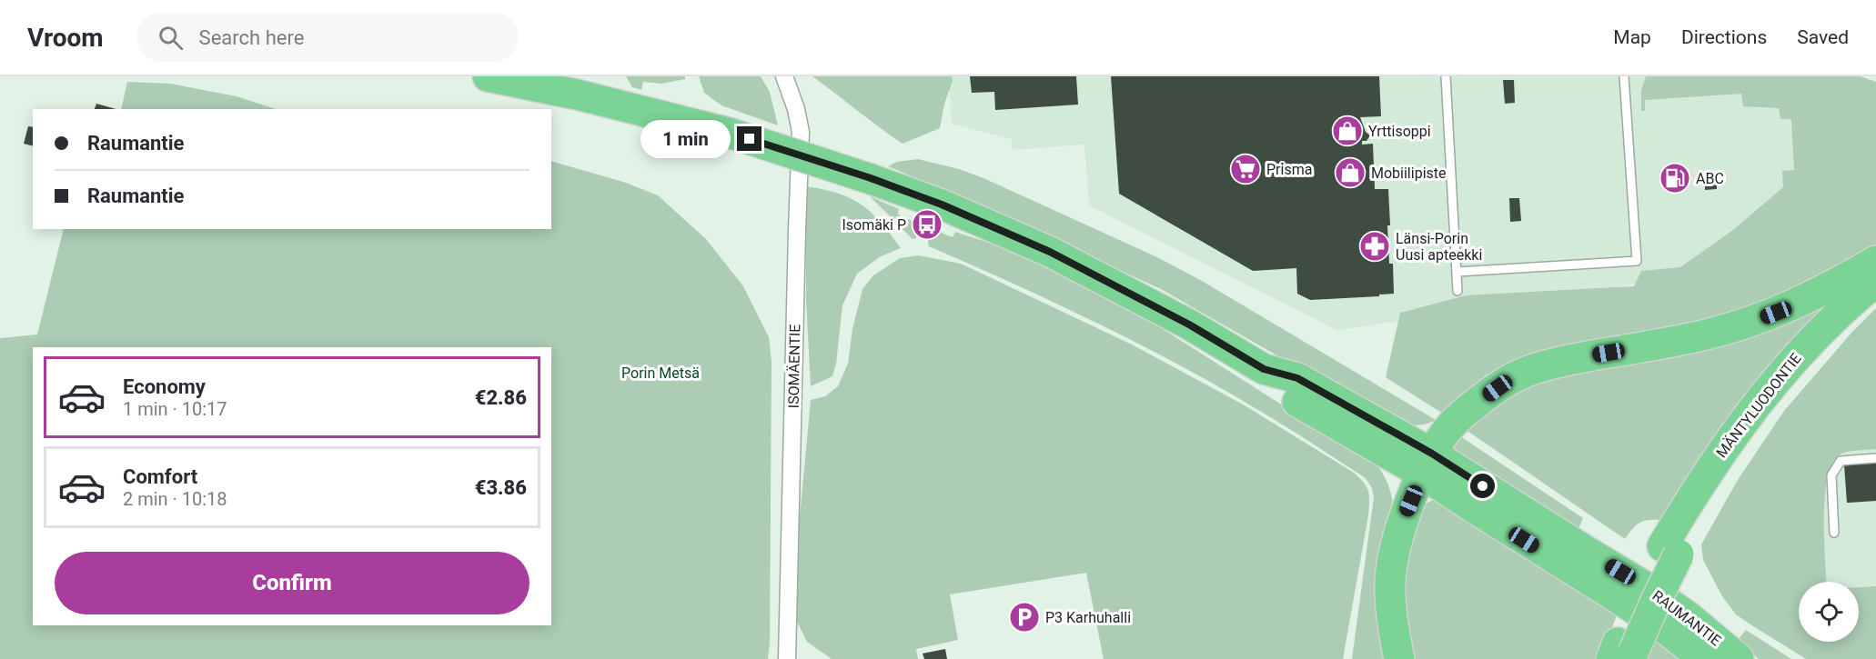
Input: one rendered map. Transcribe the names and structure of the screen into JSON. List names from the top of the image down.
{
  "streets": {
    "highway": ["MÄNTYLUODONTIE", "RAUMANTIE"],
    "street": ["ISOMÄENTIE"]
  },
  "parks": ["Porin Metsä"],
  "places": {
    "shop": ["Yrttisoppi", "Mobiilipiste"],
    "supermarket": ["Prisma"],
    "fuel station": ["ABC"],
    "bus stop": ["Isomäki P"],
    "pharmacy": ["Länsi-Porin Uusi apteekki"],
    "parking": ["P3 Karhuhalli"]
  },
  "page": {
    "header": "Vroom",
    "search": "Search here",
    "nav": ["Map", "Directions", "Saved"],
    "banner": ["Raumantie", "Raumantie"],
    "bubble": "1 min",
    "list": [
      {
        "name": "Economy",
        "note": "1 min · 10:17",
        "value": "€2.86"
      },
      {
        "name": "Comfort",
        "note": "2 min · 10:18",
        "value": "€3.86"
      }
    ],
    "buttons": "Confirm"
  }
}
